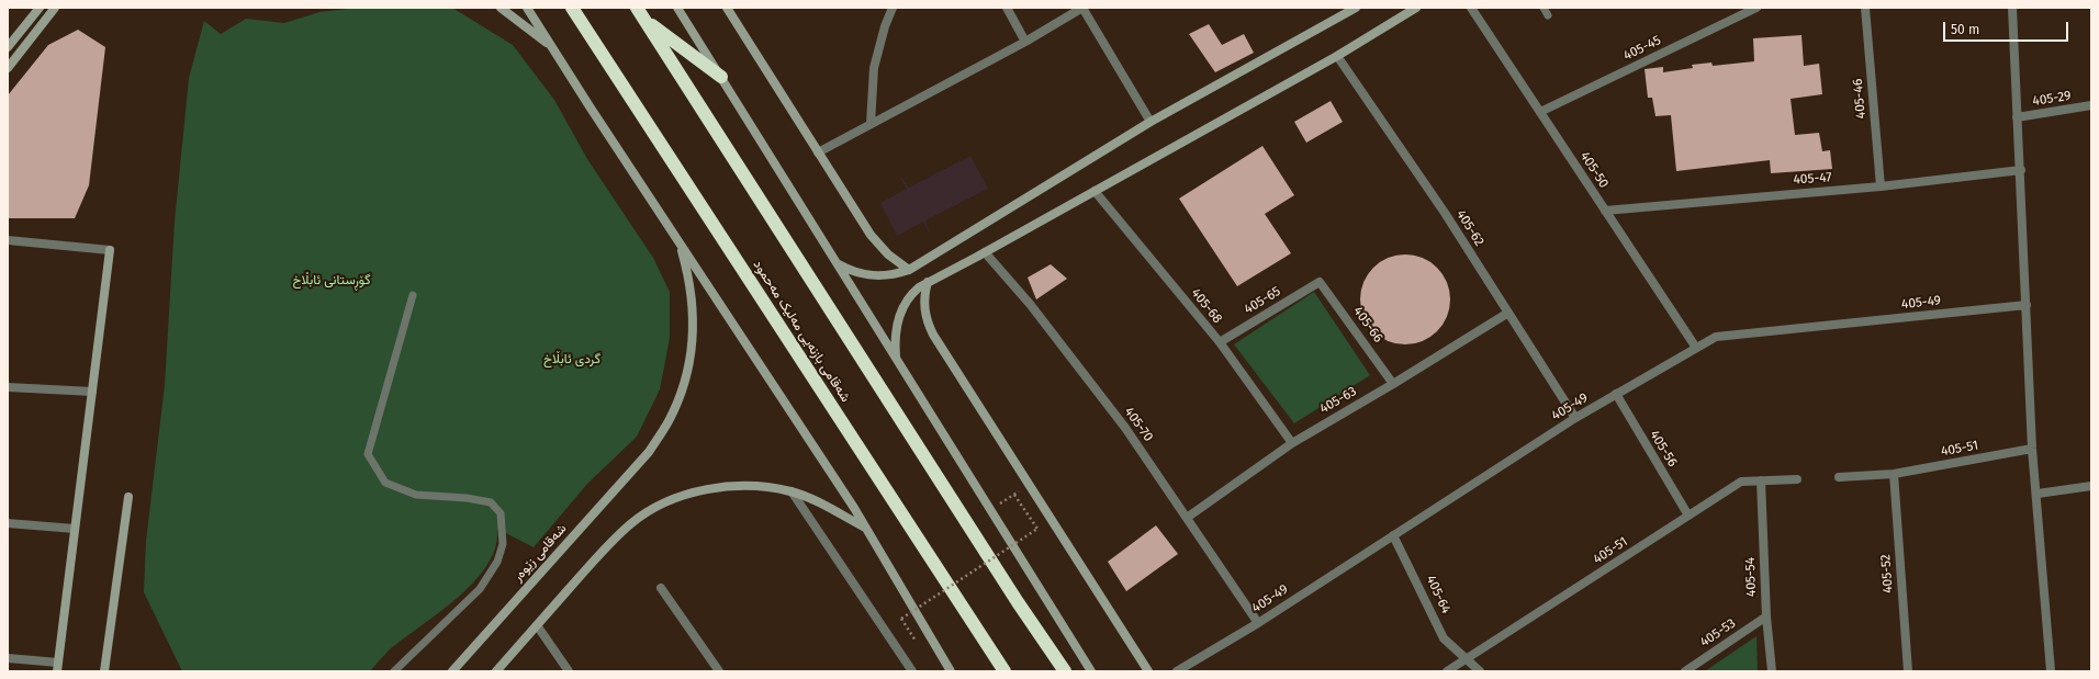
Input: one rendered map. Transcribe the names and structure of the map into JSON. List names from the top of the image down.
{
  "streets": {
    "highway": ["شەقامی بازنەیی مەلیک مەحمود"],
    "street": [
      "405-45",
      "405-46",
      "405-29",
      "405-50",
      "405-47",
      "405-62",
      "405-65",
      "405-49",
      "405-68",
      "405-66",
      "405-63",
      "405-70",
      "405-56",
      "405-51",
      "شەقامی زێوەر",
      "405-52",
      "405-54",
      "405-64",
      "405-53"
    ]
  },
  "crossings": [
    ["405-45", "405-50"],
    ["405-46", "405-47"],
    ["405-50", "405-47"],
    ["405-50", "405-49"],
    ["405-62", "405-49"],
    ["405-62", "405-63"],
    ["405-65", "405-68"],
    ["405-65", "405-66"],
    ["405-49", "405-70"],
    ["405-49", "405-56"],
    ["405-49", "405-64"],
    ["405-68", "405-63"],
    ["405-66", "405-63"],
    ["405-63", "405-70"],
    ["405-56", "405-51"],
    ["405-51", "405-52"],
    ["405-51", "405-54"],
    ["405-51", "405-64"],
    ["405-54", "405-53"]
  ],
  "parks": ["گۆڕستانی ئابڵاخ", "گردی ئابڵاخ"],
  "scale_bar": "50 m"
}
